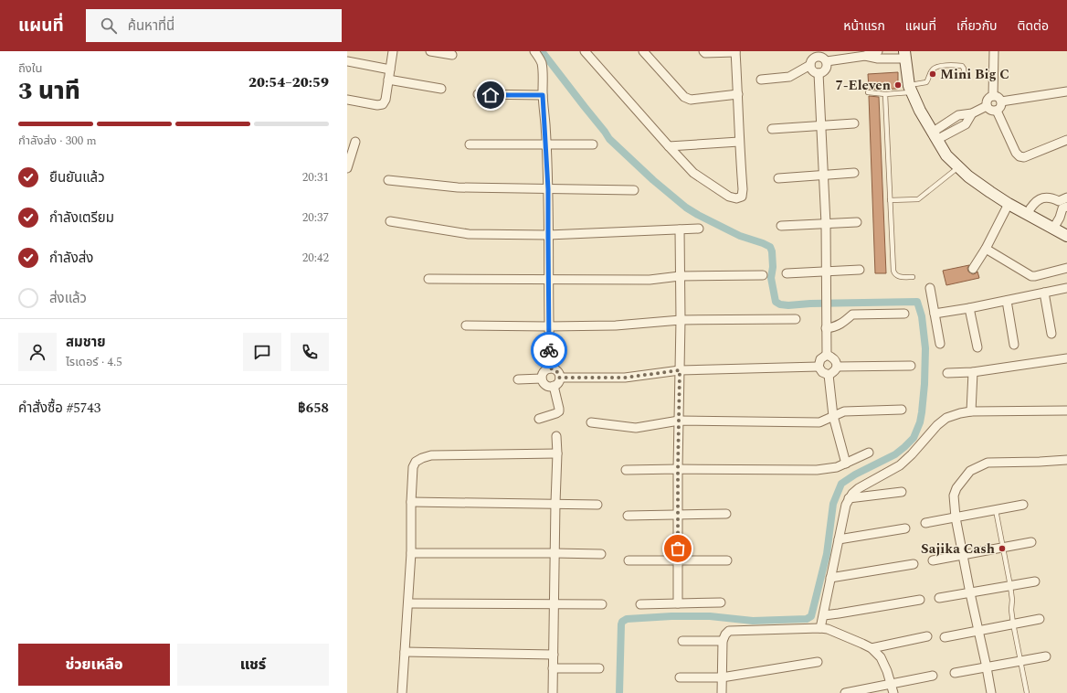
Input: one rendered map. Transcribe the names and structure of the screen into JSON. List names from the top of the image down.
{
  "places": ["Mini Big C", "7-Eleven", "Sajika Cash"],
  "page": {
    "header": "แผนที่",
    "search": "ค้นหาที่นี่",
    "nav": [
      "หน้าแรก",
      "แผนที่",
      "เกี่ยวกับ",
      "ติดต่อ"
    ],
    "heading": ["3 นาที", "ถึงใน", "20:54–20:59"],
    "panel": [
      "สมชาย",
      "ไรเดอร์ · 4.5",
      "คำสั่งซื้อ #5743",
      "฿658"
    ],
    "bar": "กำลังส่ง · 300 m",
    "list": [
      ["ยืนยันแล้ว", "20:31"],
      ["กำลังเตรียม", "20:37"],
      ["กำลังส่ง", "20:42"],
      "ส่งแล้ว"
    ],
    "buttons": ["ช่วยเหลือ", "แชร์"]
  }
}
